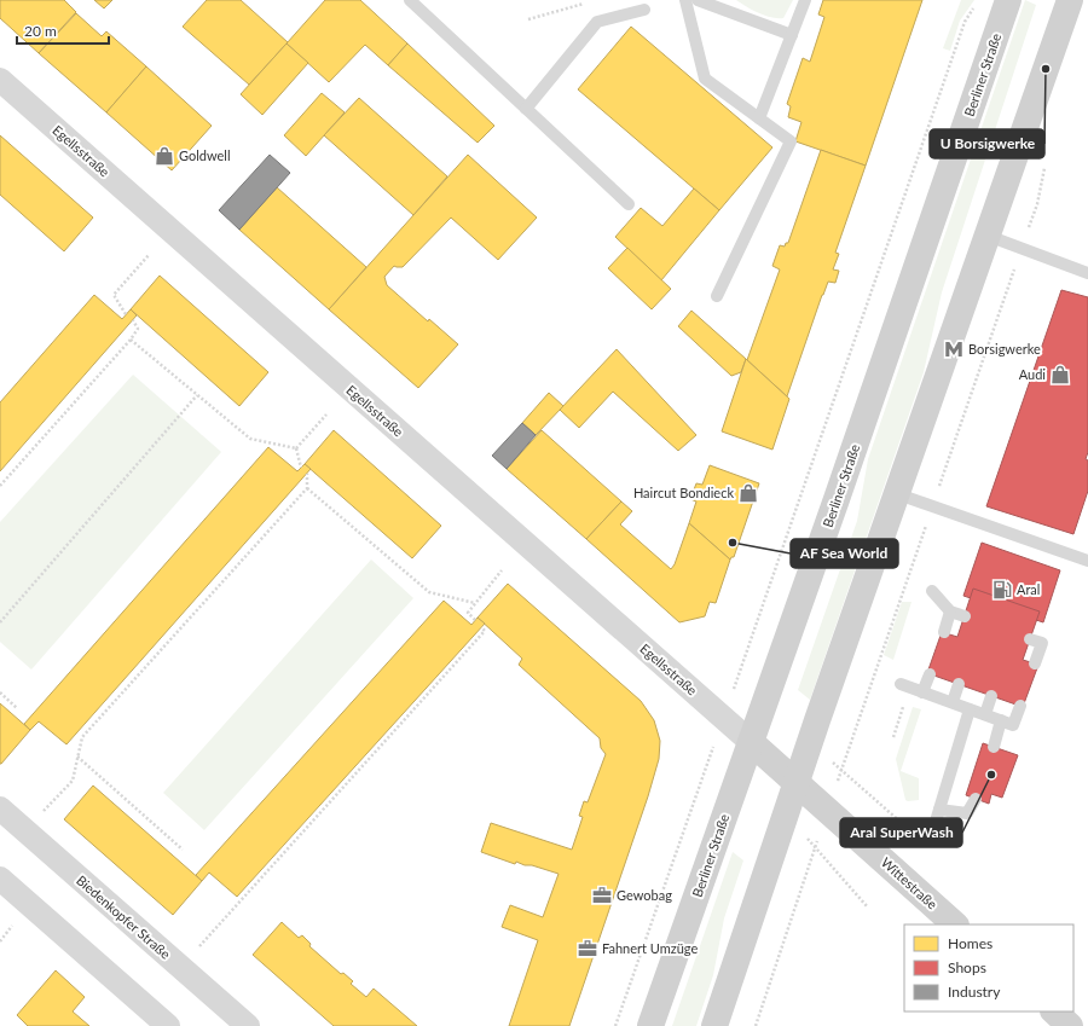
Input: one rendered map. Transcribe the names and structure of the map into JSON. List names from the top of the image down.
{
  "streets": {
    "main road": ["Berliner Straße", "Wittestraße"],
    "street": ["Egellsstraße", "Biedenkopfer Straße"]
  },
  "crossings": [
    ["Berliner Straße", "Egellsstraße"],
    ["Berliner Straße", "Wittestraße"],
    ["Egellsstraße", "Wittestraße"]
  ],
  "places": {
    "other": ["U Borsigwerke", "AF Sea World", "Aral SuperWash"],
    "shop": ["Goldwell", "Audi", "Haircut Bondieck"],
    "metro station": ["Borsigwerke"],
    "fuel station": ["Aral"],
    "office": ["Gewobag", "Fahnert Umzüge"]
  },
  "legend": ["Homes", "Shops", "Industry"],
  "scale_bar": "20 m"
}
